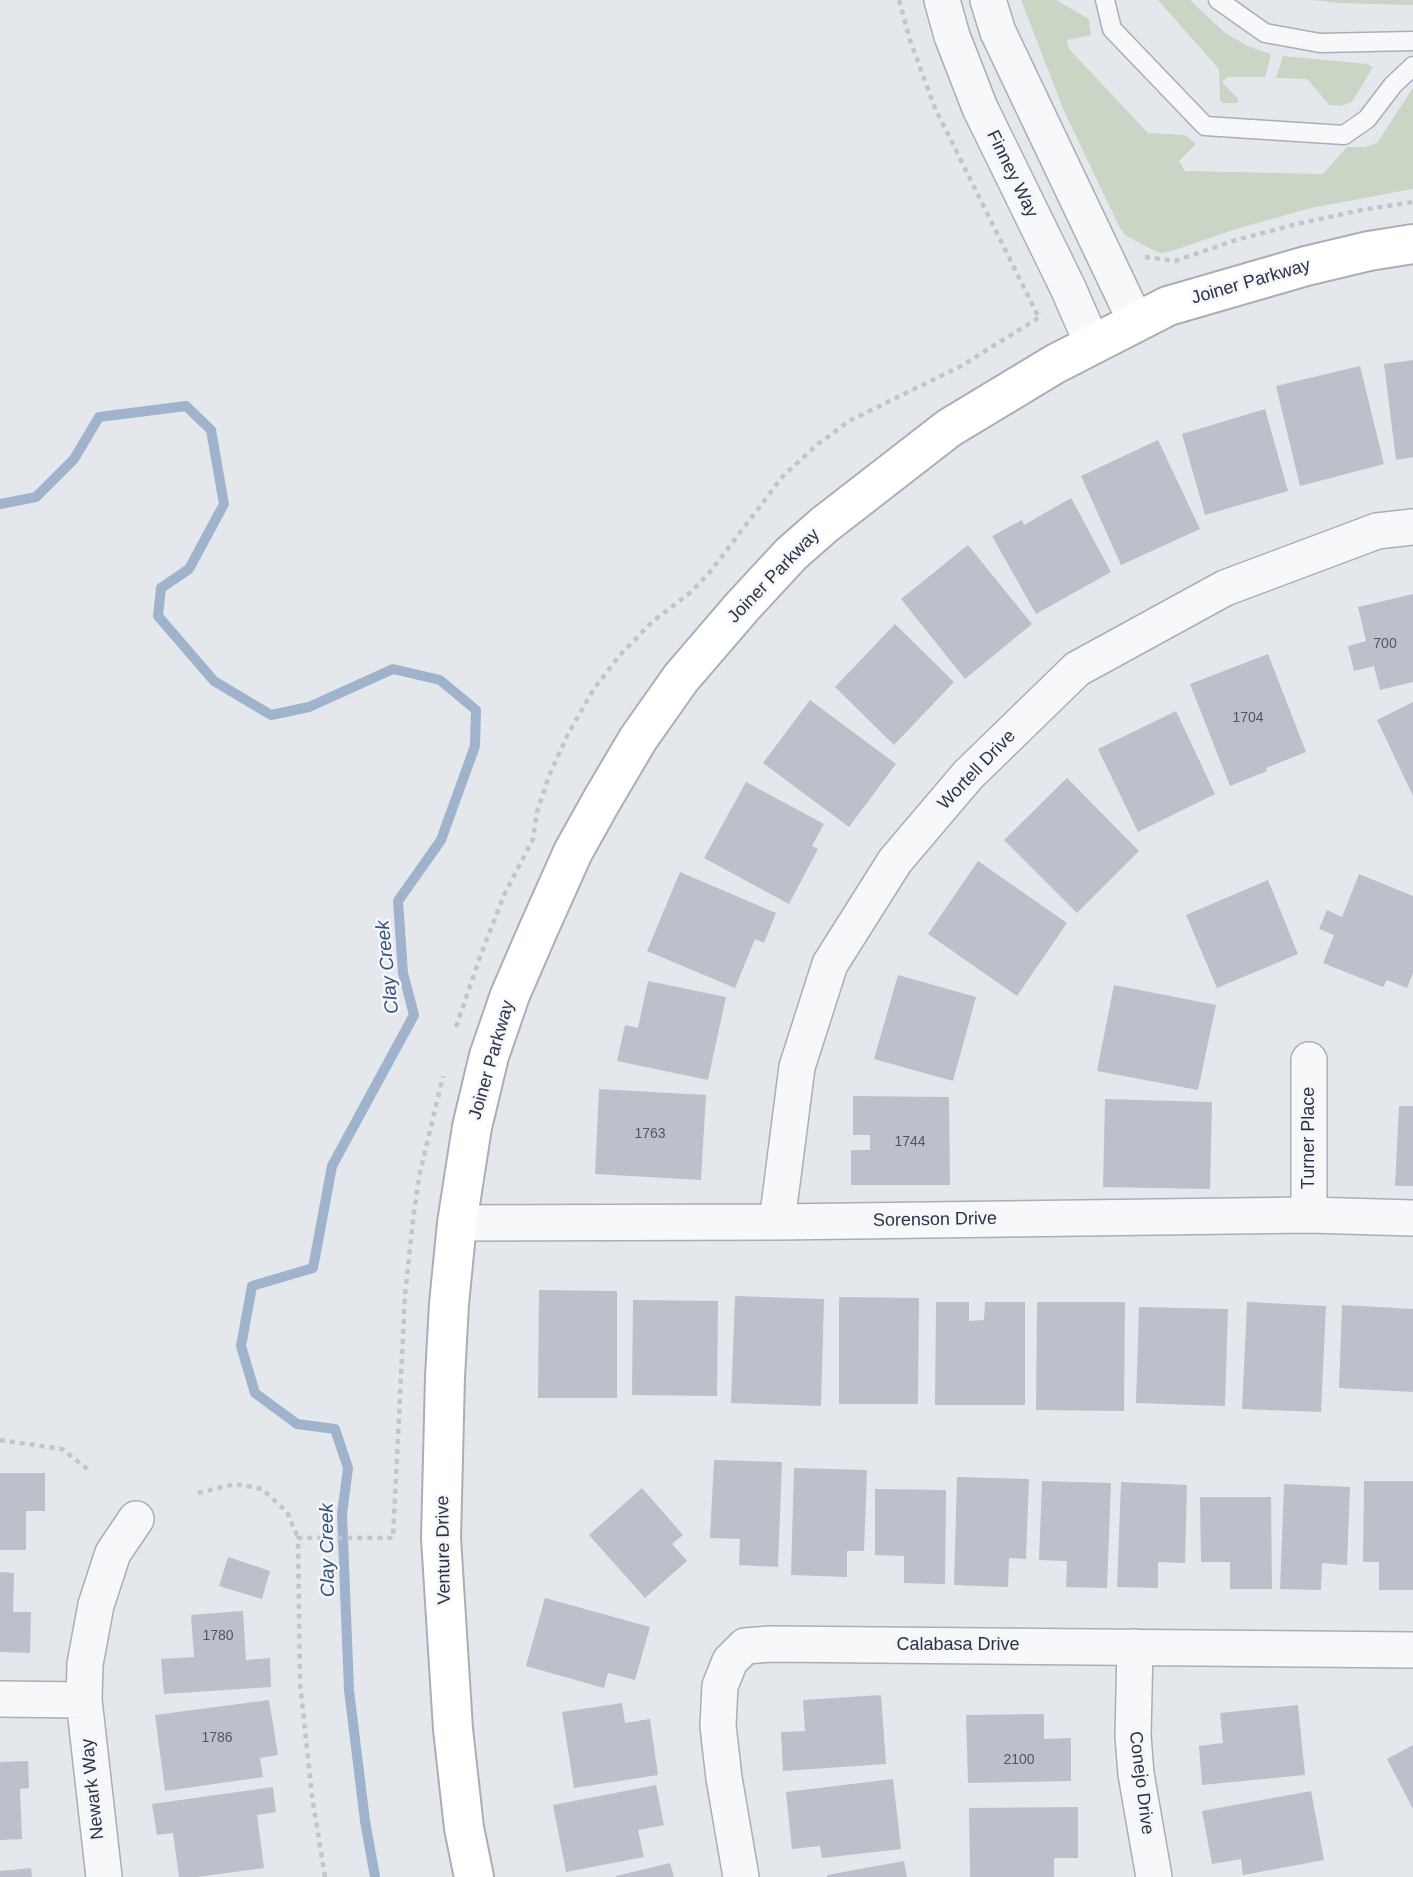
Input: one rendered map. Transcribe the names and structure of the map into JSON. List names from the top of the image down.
{
  "streets": {
    "street": [
      "Finney Way",
      "Joiner Parkway",
      "Wortell Drive",
      "Turner Place",
      "Sorenson Drive",
      "Venture Drive",
      "Calabasa Drive",
      "Conejo Drive",
      "Newark Way"
    ]
  },
  "crossings": [
    ["Finney Way", "Joiner Parkway"],
    ["Joiner Parkway", "Sorenson Drive"],
    ["Joiner Parkway", "Venture Drive"],
    ["Wortell Drive", "Sorenson Drive"],
    ["Turner Place", "Sorenson Drive"],
    ["Sorenson Drive", "Venture Drive"],
    ["Calabasa Drive", "Conejo Drive"]
  ],
  "water": ["Clay Creek"],
  "house_numbers": [
    "700",
    "1704",
    "1763",
    "1744",
    "1780",
    "1786",
    "2100"
  ]
}
